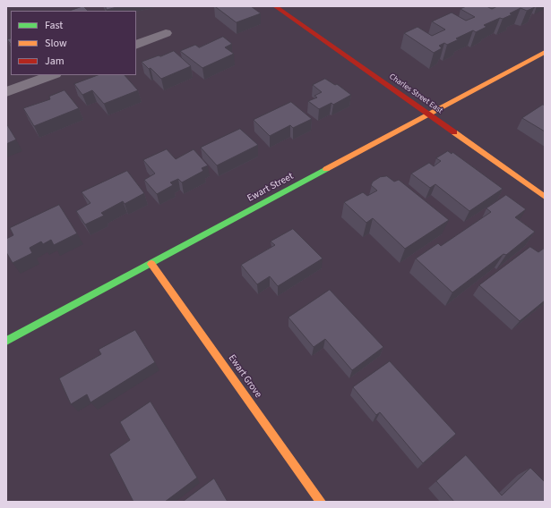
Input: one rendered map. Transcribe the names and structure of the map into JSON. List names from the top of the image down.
{
  "streets": {
    "street": ["Charles Street East", "Ewart Street", "Ewart Grove"]
  },
  "crossings": [
    ["Charles Street East", "Ewart Street"],
    ["Ewart Street", "Ewart Grove"]
  ],
  "legend": ["Fast", "Slow", "Jam"]
}
